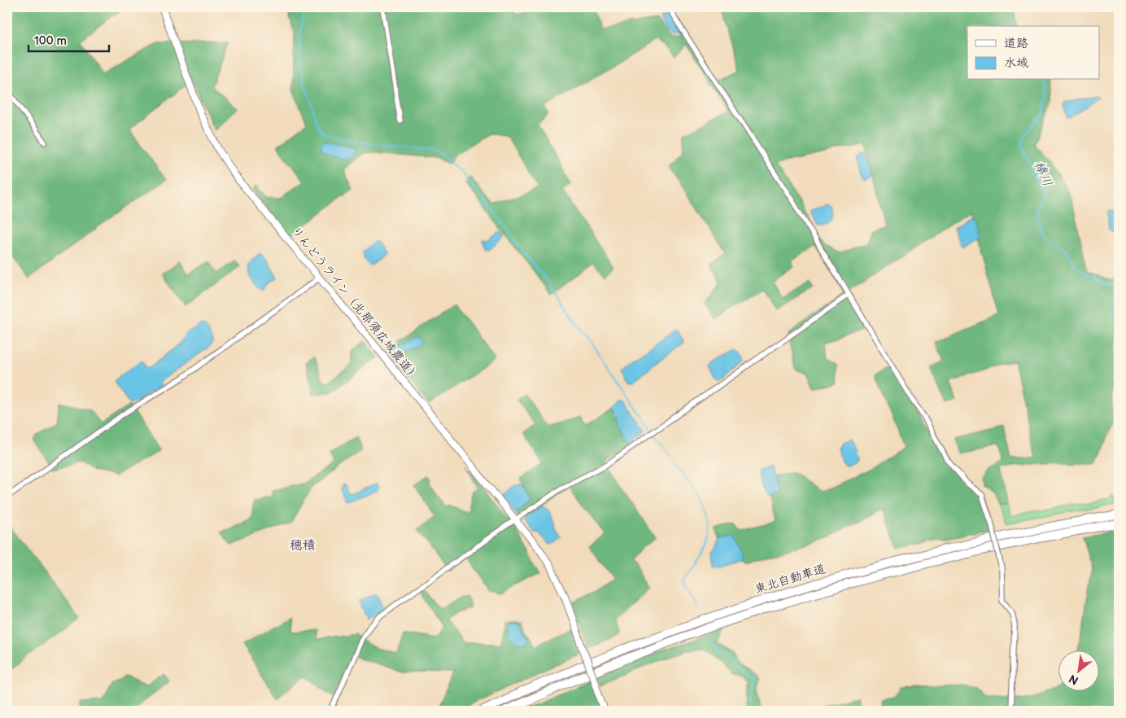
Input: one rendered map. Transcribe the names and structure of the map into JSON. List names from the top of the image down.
{
  "streets": {
    "highway": ["東北自動車道"],
    "street": ["りんどうライン（北那須広域農道）"]
  },
  "districts": ["穂積"],
  "water": ["棒川"],
  "legend": ["道路", "水域"],
  "scale_bar": "100 m",
  "north": "bottom left"
}
